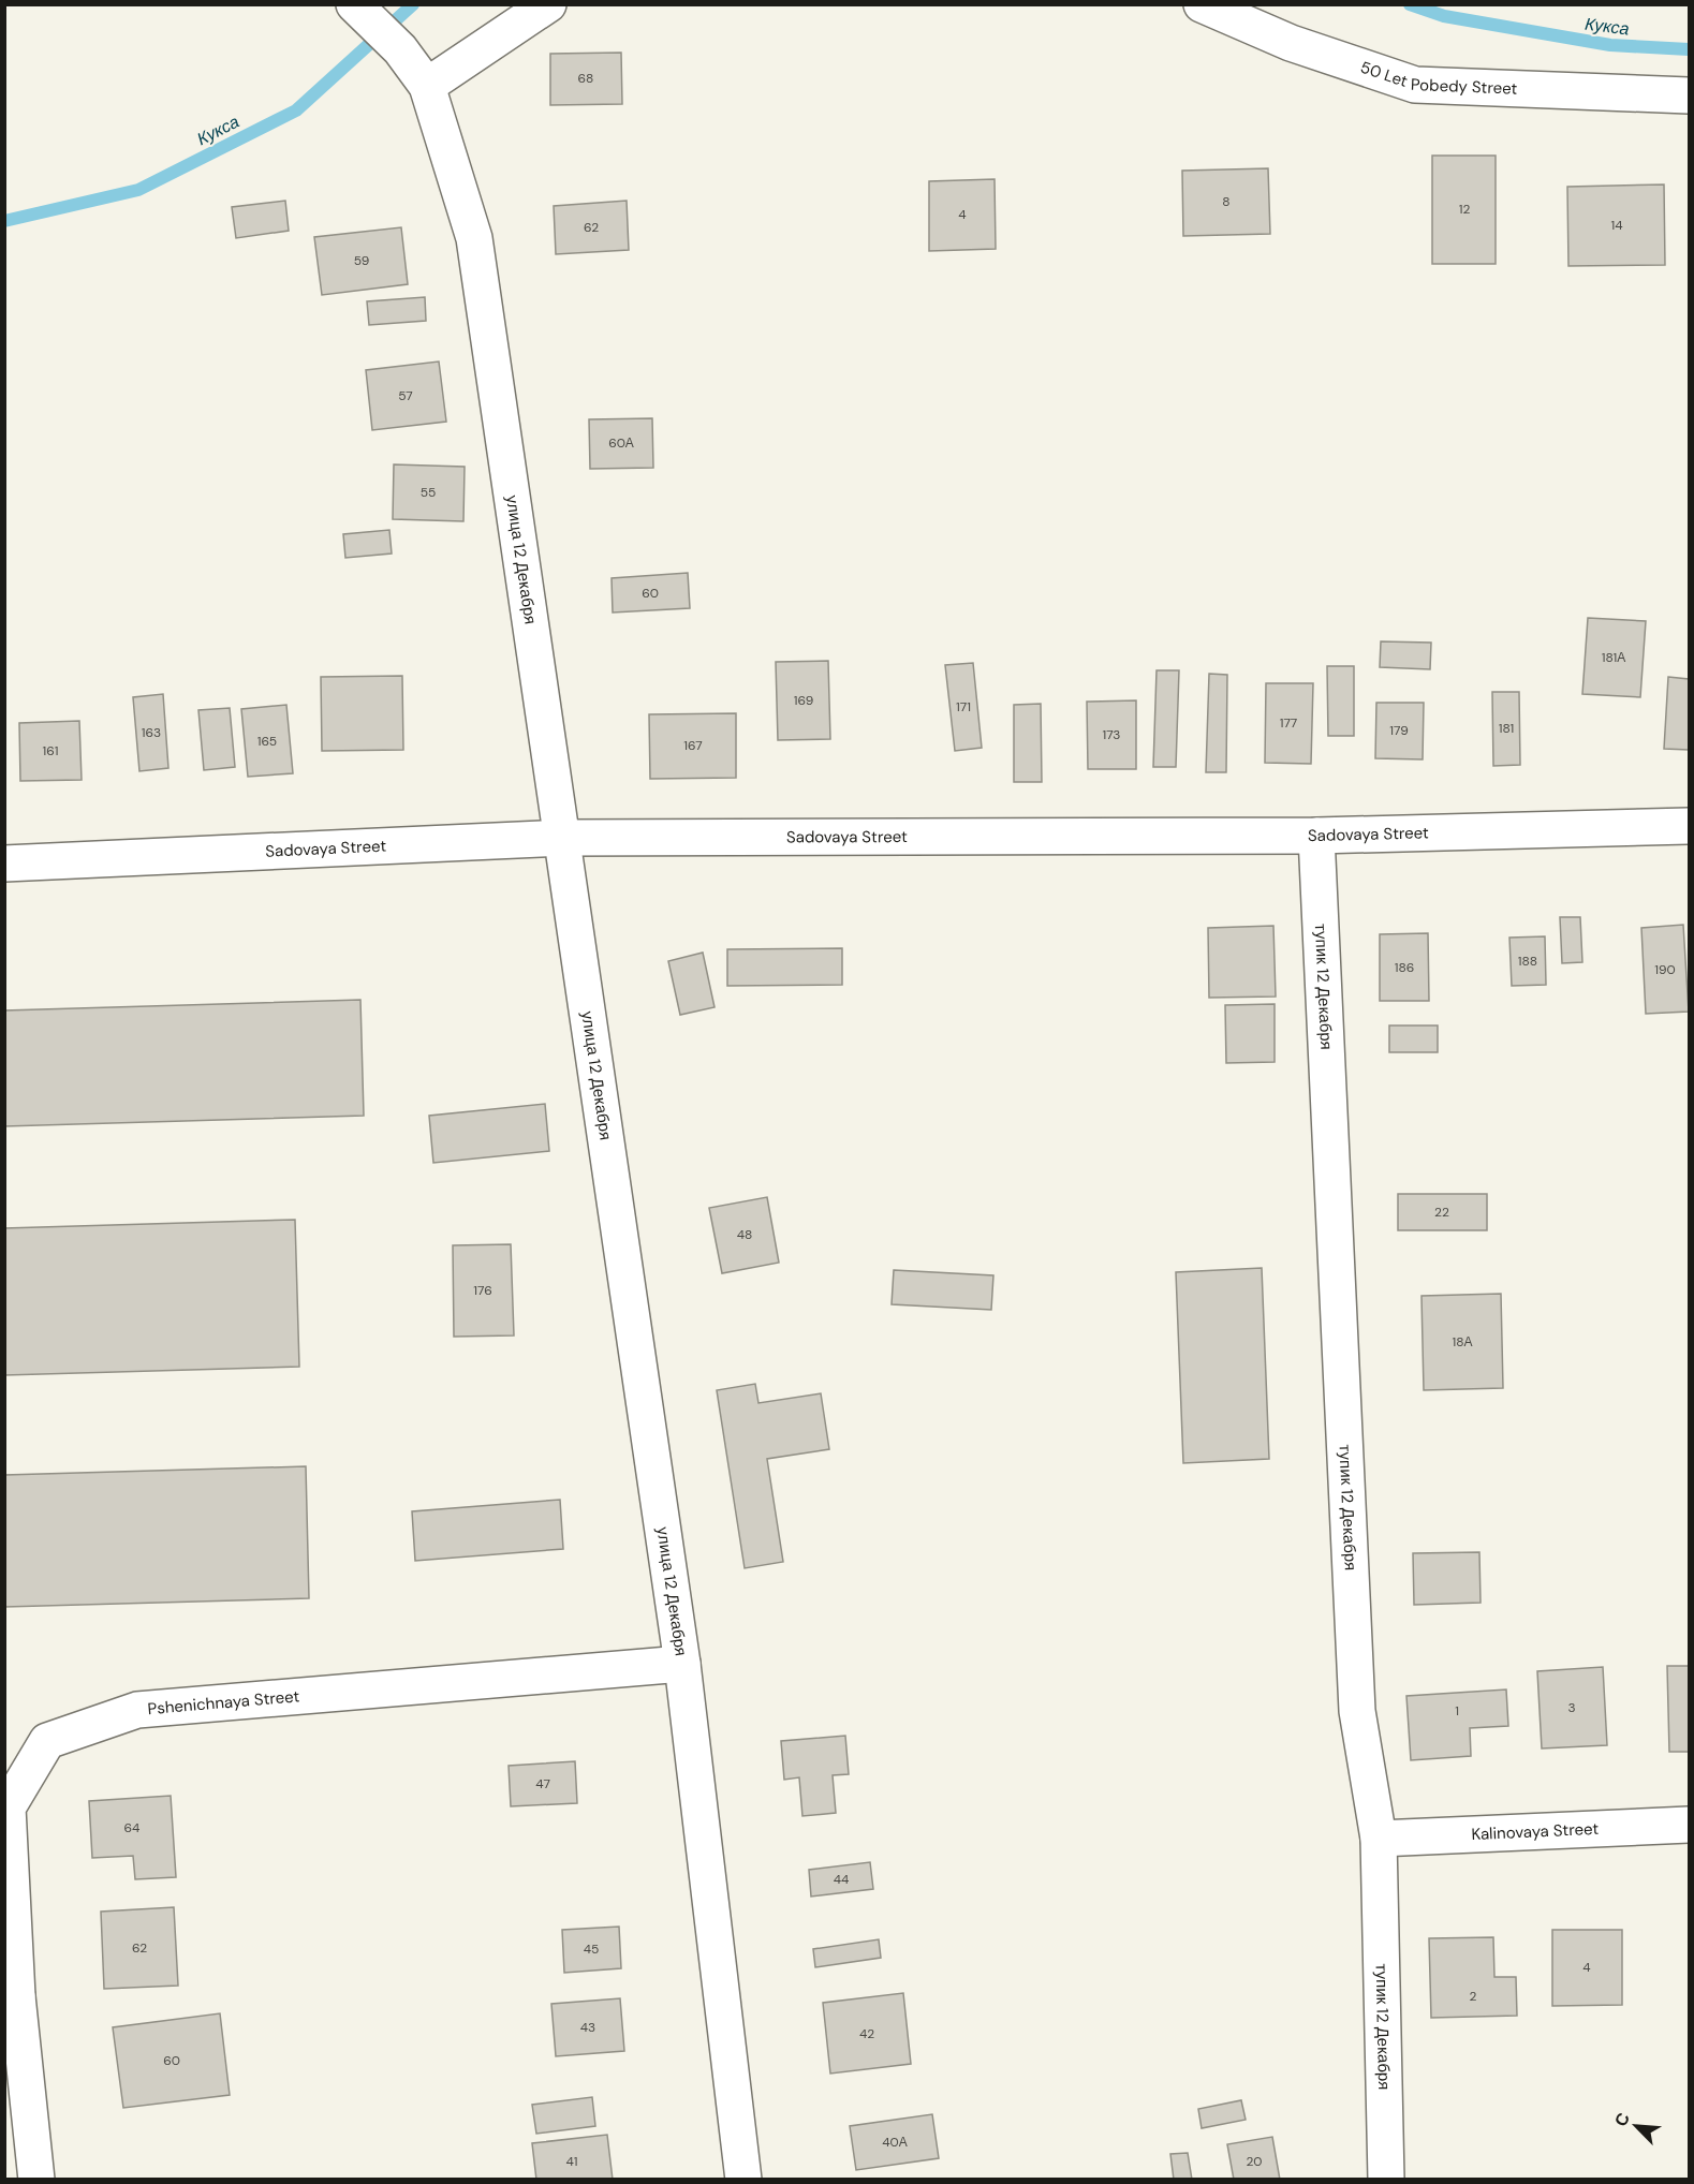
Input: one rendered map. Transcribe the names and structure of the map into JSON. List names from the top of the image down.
{
  "streets": {
    "street": [
      "50 Let Pobedy Street",
      "улица 12 Декабря",
      "Sadovaya Street",
      "тупик 12 Декабря",
      "Pshenichnaya Street",
      "Kalinovaya Street"
    ]
  },
  "crossings": [
    ["улица 12 Декабря", "Sadovaya Street"],
    ["улица 12 Декабря", "Pshenichnaya Street"],
    ["Sadovaya Street", "тупик 12 Декабря"],
    ["тупик 12 Декабря", "Kalinovaya Street"]
  ],
  "water": ["Кукса"],
  "house_numbers": [
    "68",
    "8",
    "12",
    "4",
    "14",
    "62",
    "59",
    "57",
    "60А",
    "55",
    "60",
    "181А",
    "169",
    "171",
    "177",
    "181",
    "179",
    "163",
    "173",
    "165",
    "167",
    "161",
    "188",
    "186",
    "190",
    "22",
    "48",
    "176",
    "18А",
    "3",
    "1",
    "47",
    "64",
    "44",
    "62",
    "45",
    "4",
    "2",
    "43",
    "42",
    "60",
    "40А",
    "41",
    "20"
  ],
  "north": "top left"
}
